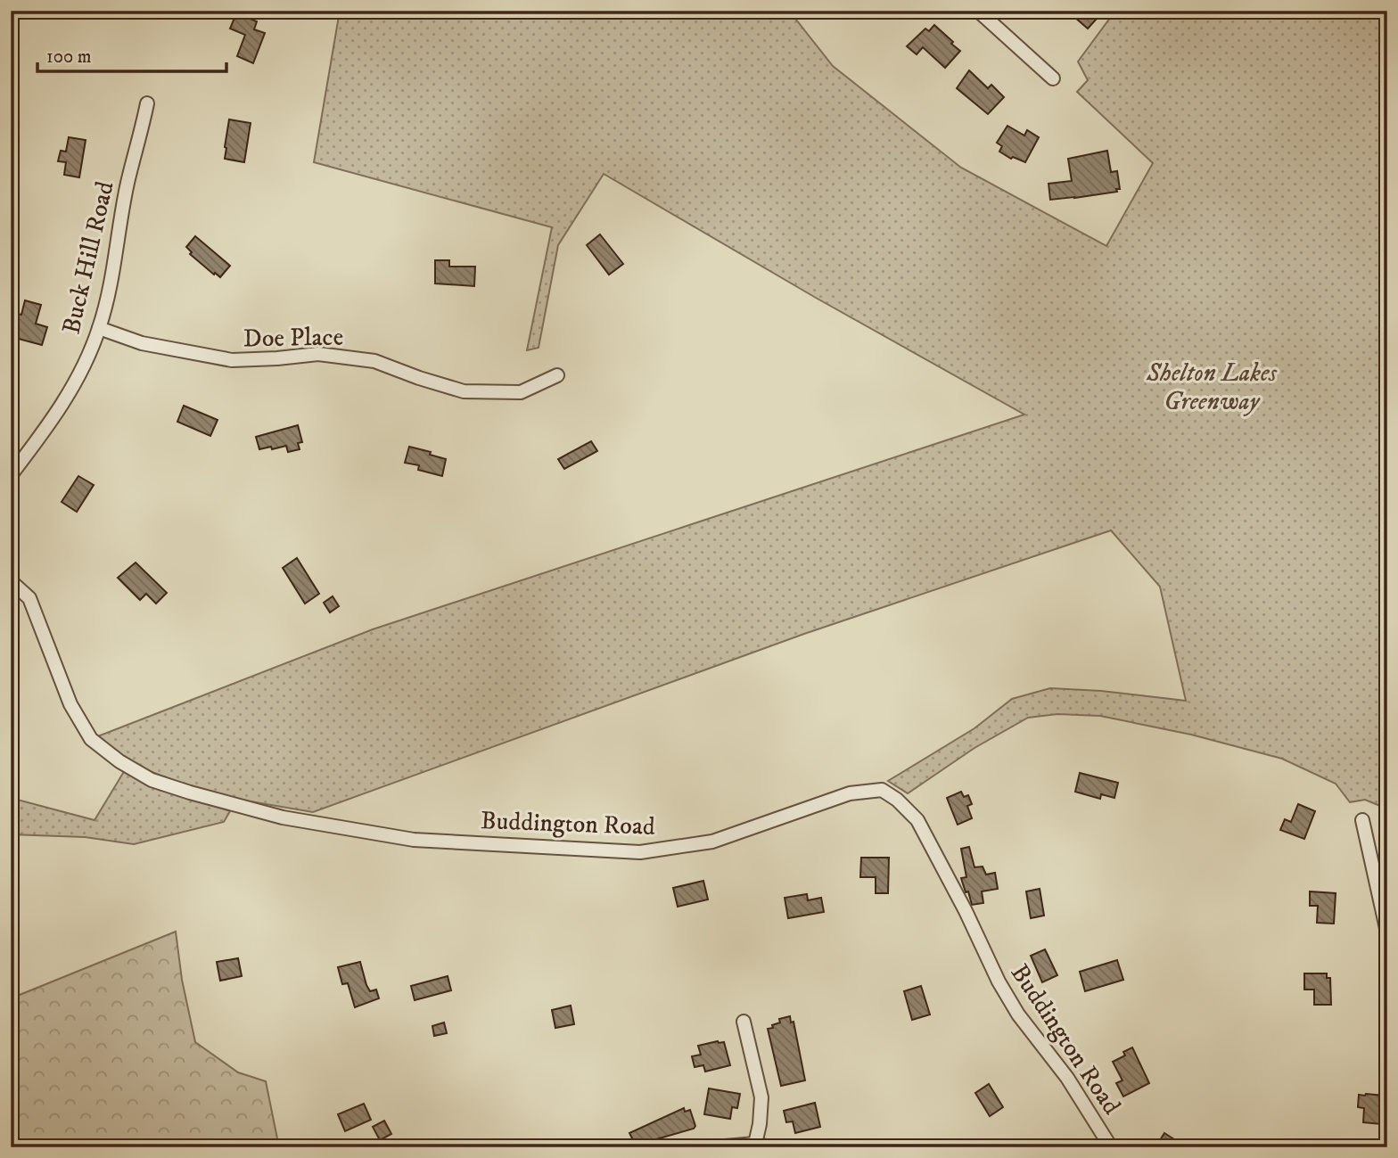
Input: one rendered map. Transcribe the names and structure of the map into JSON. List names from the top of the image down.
{
  "streets": {
    "street": ["Buck Hill Road", "Doe Place", "Buddington Road"]
  },
  "crossings": [
    ["Buck Hill Road", "Doe Place"]
  ],
  "parks": ["Shelton Lakes Greenway"],
  "scale_bar": "100 m"
}
